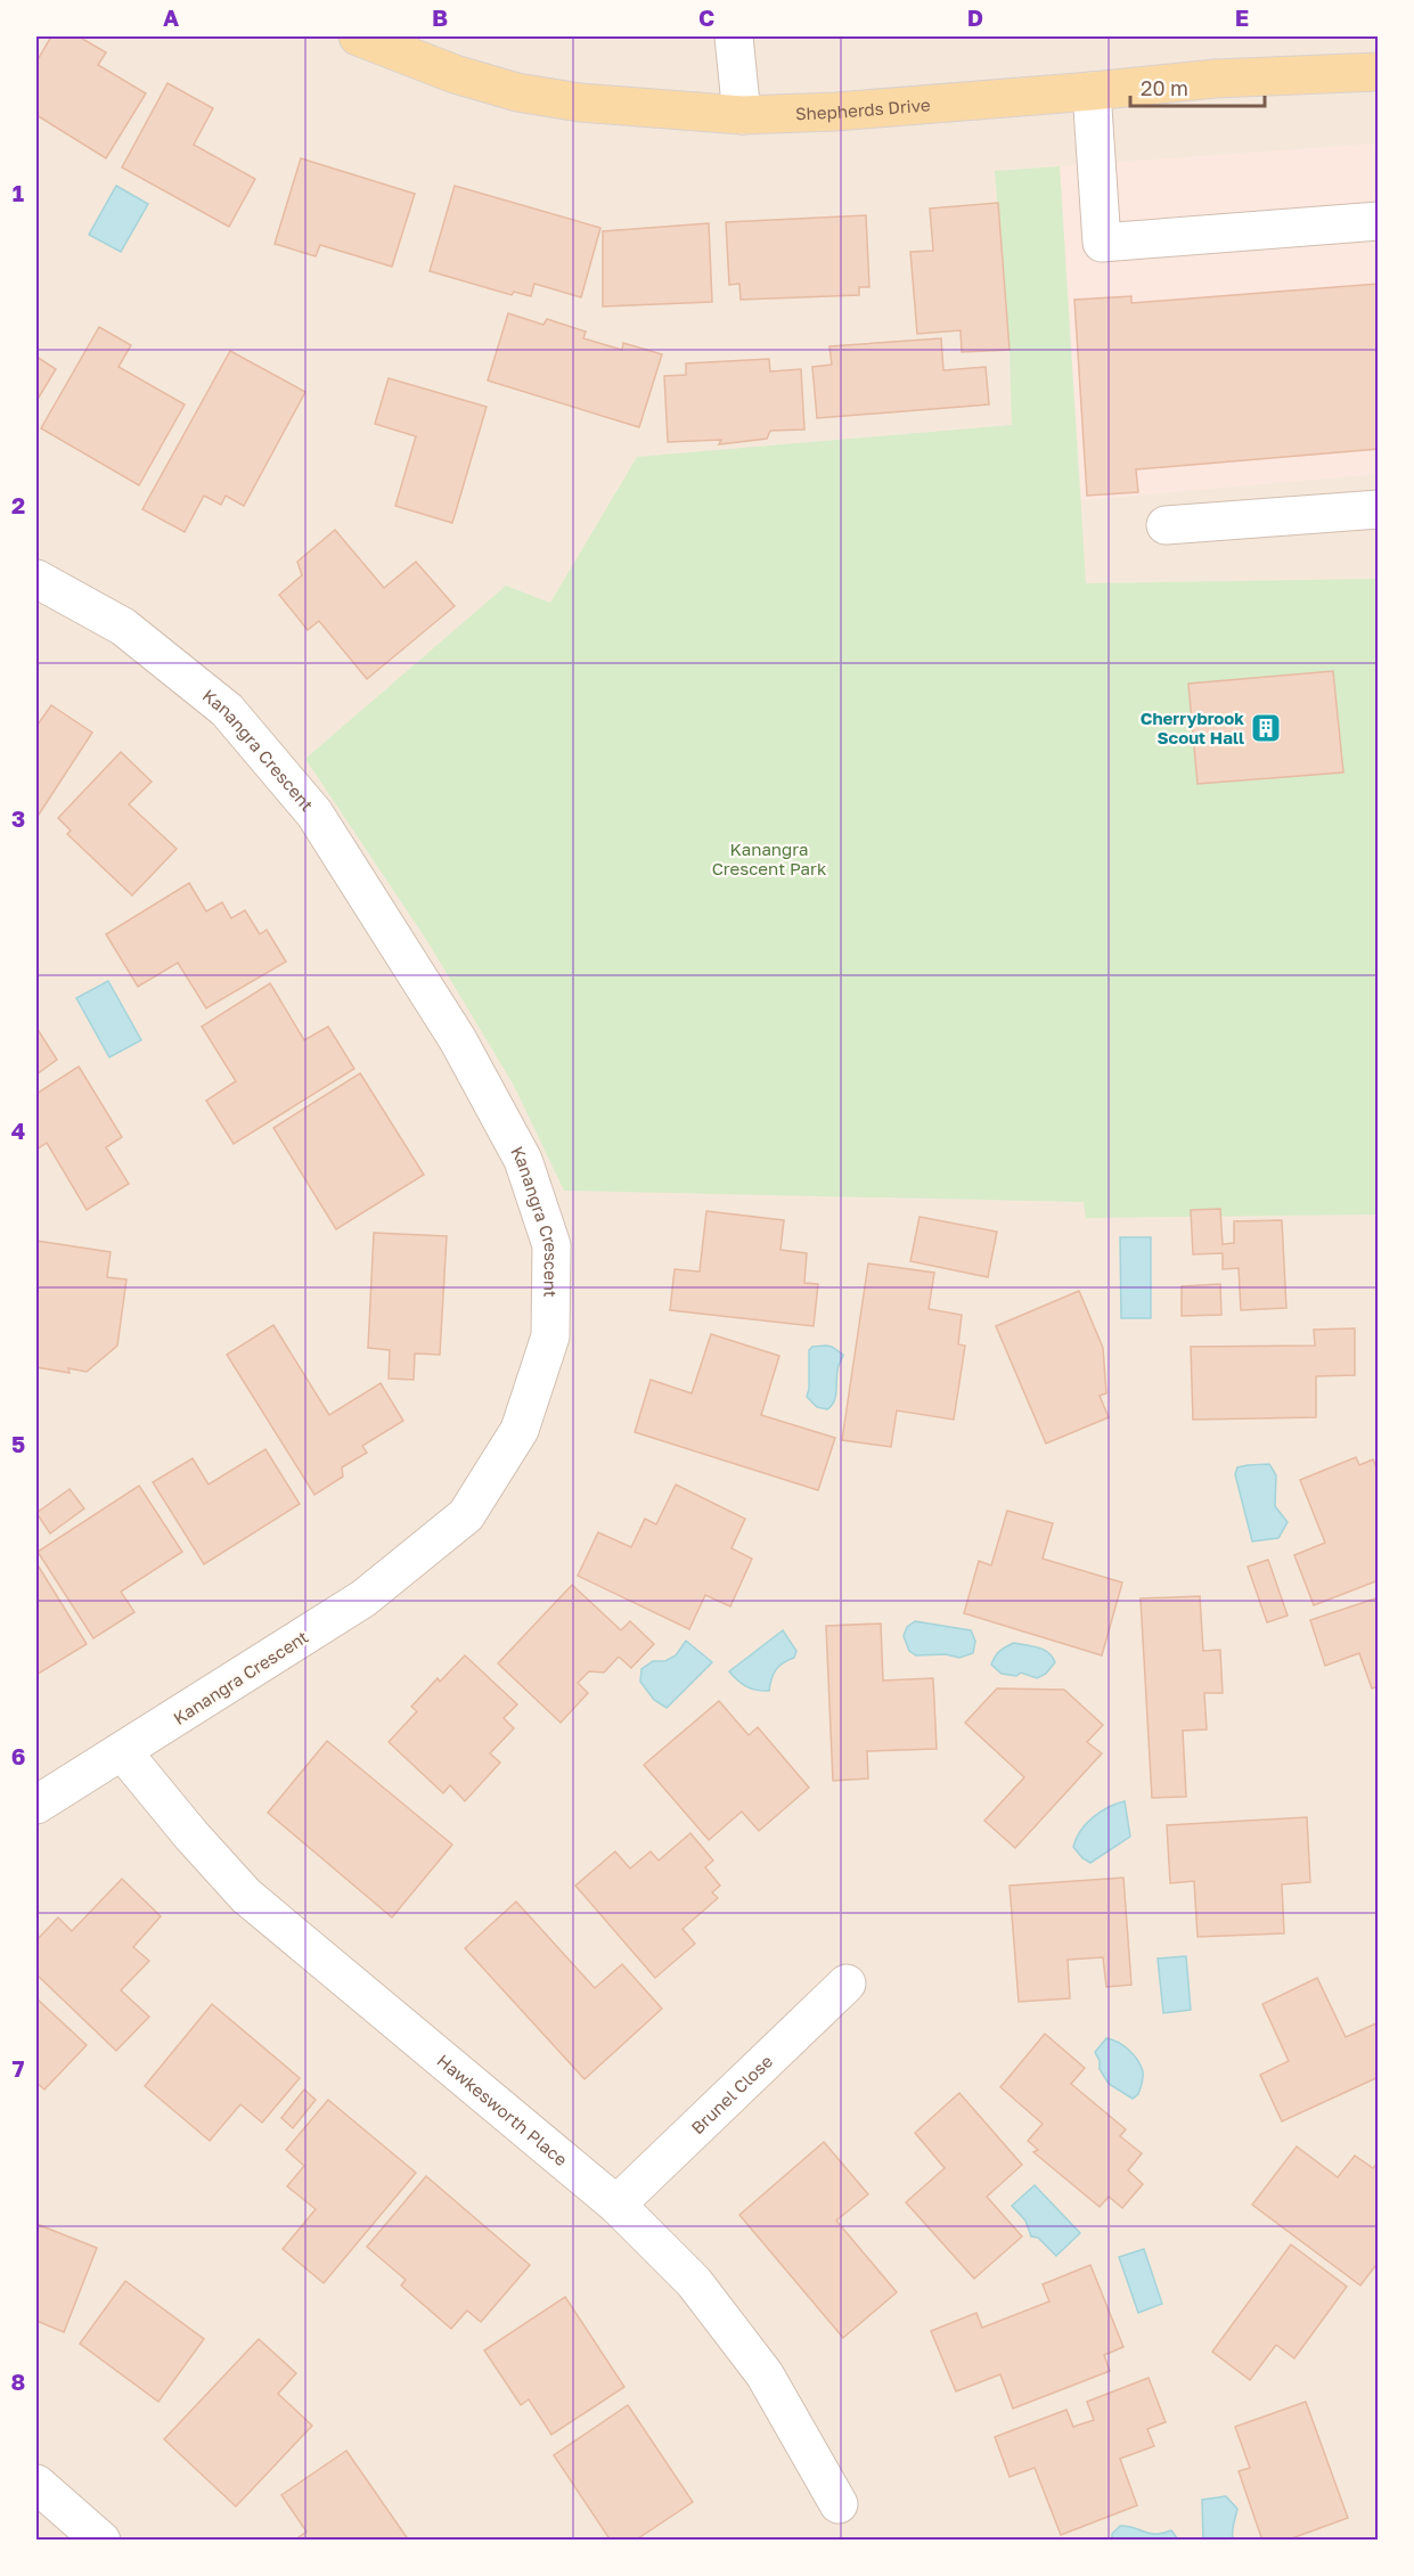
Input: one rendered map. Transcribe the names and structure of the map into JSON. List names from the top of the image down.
{
  "streets": {
    "main road": ["Shepherds Drive"],
    "street": ["Kanangra Crescent", "Brunel Close", "Hawkesworth Place"]
  },
  "crossings": [
    ["Kanangra Crescent", "Hawkesworth Place"],
    ["Brunel Close", "Hawkesworth Place"]
  ],
  "parks": ["Kanangra Crescent Park"],
  "places": {
    "building": ["Cherrybrook Scout Hall"]
  },
  "scale_bar": "20 m",
  "grid": {
    "columns": [
      "A",
      "B",
      "C",
      "D",
      "E"
    ],
    "rows": [
      "1",
      "2",
      "3",
      "4",
      "5",
      "6",
      "7",
      "8"
    ]
  }
}
